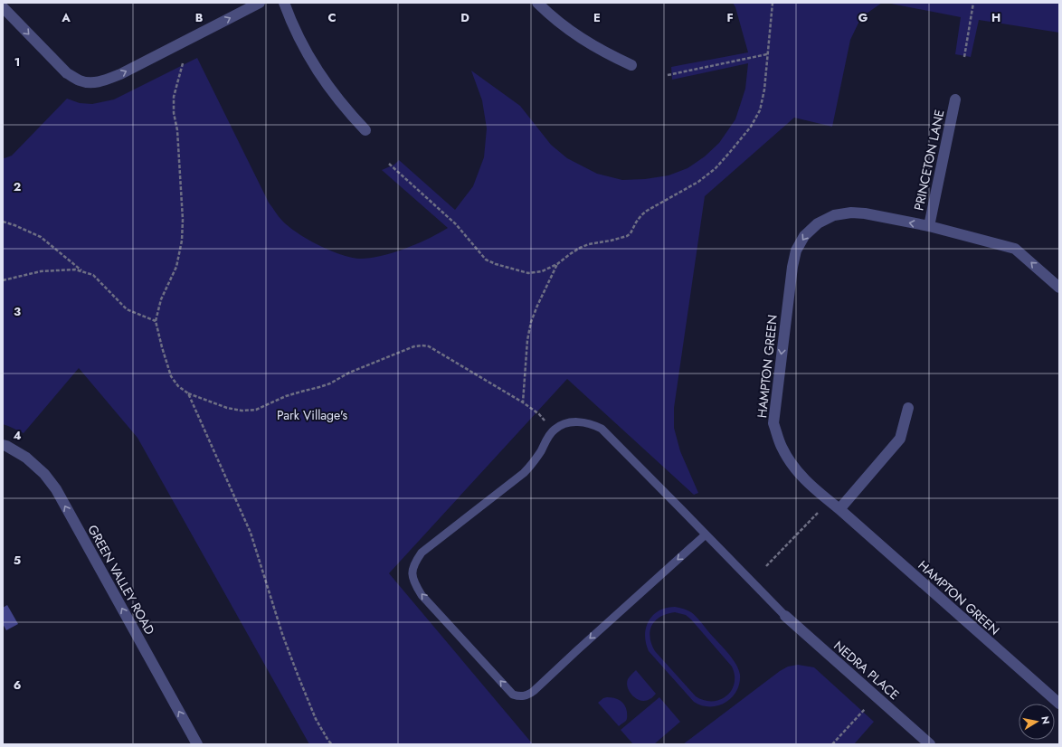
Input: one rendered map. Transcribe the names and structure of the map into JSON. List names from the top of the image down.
{
  "streets": {
    "street": [
      "PRINCETON LANE",
      "HAMPTON GREEN",
      "GREEN VALLEY ROAD",
      "NEDRA PLACE"
    ]
  },
  "crossings": [
    ["PRINCETON LANE", "HAMPTON GREEN"]
  ],
  "one_way": ["GREEN VALLEY ROAD"],
  "parks": ["Park Village's"],
  "north": "right",
  "grid": {
    "columns": [
      "A",
      "B",
      "C",
      "D",
      "E",
      "F",
      "G",
      "H"
    ],
    "rows": [
      "1",
      "2",
      "3",
      "4",
      "5",
      "6"
    ]
  }
}
